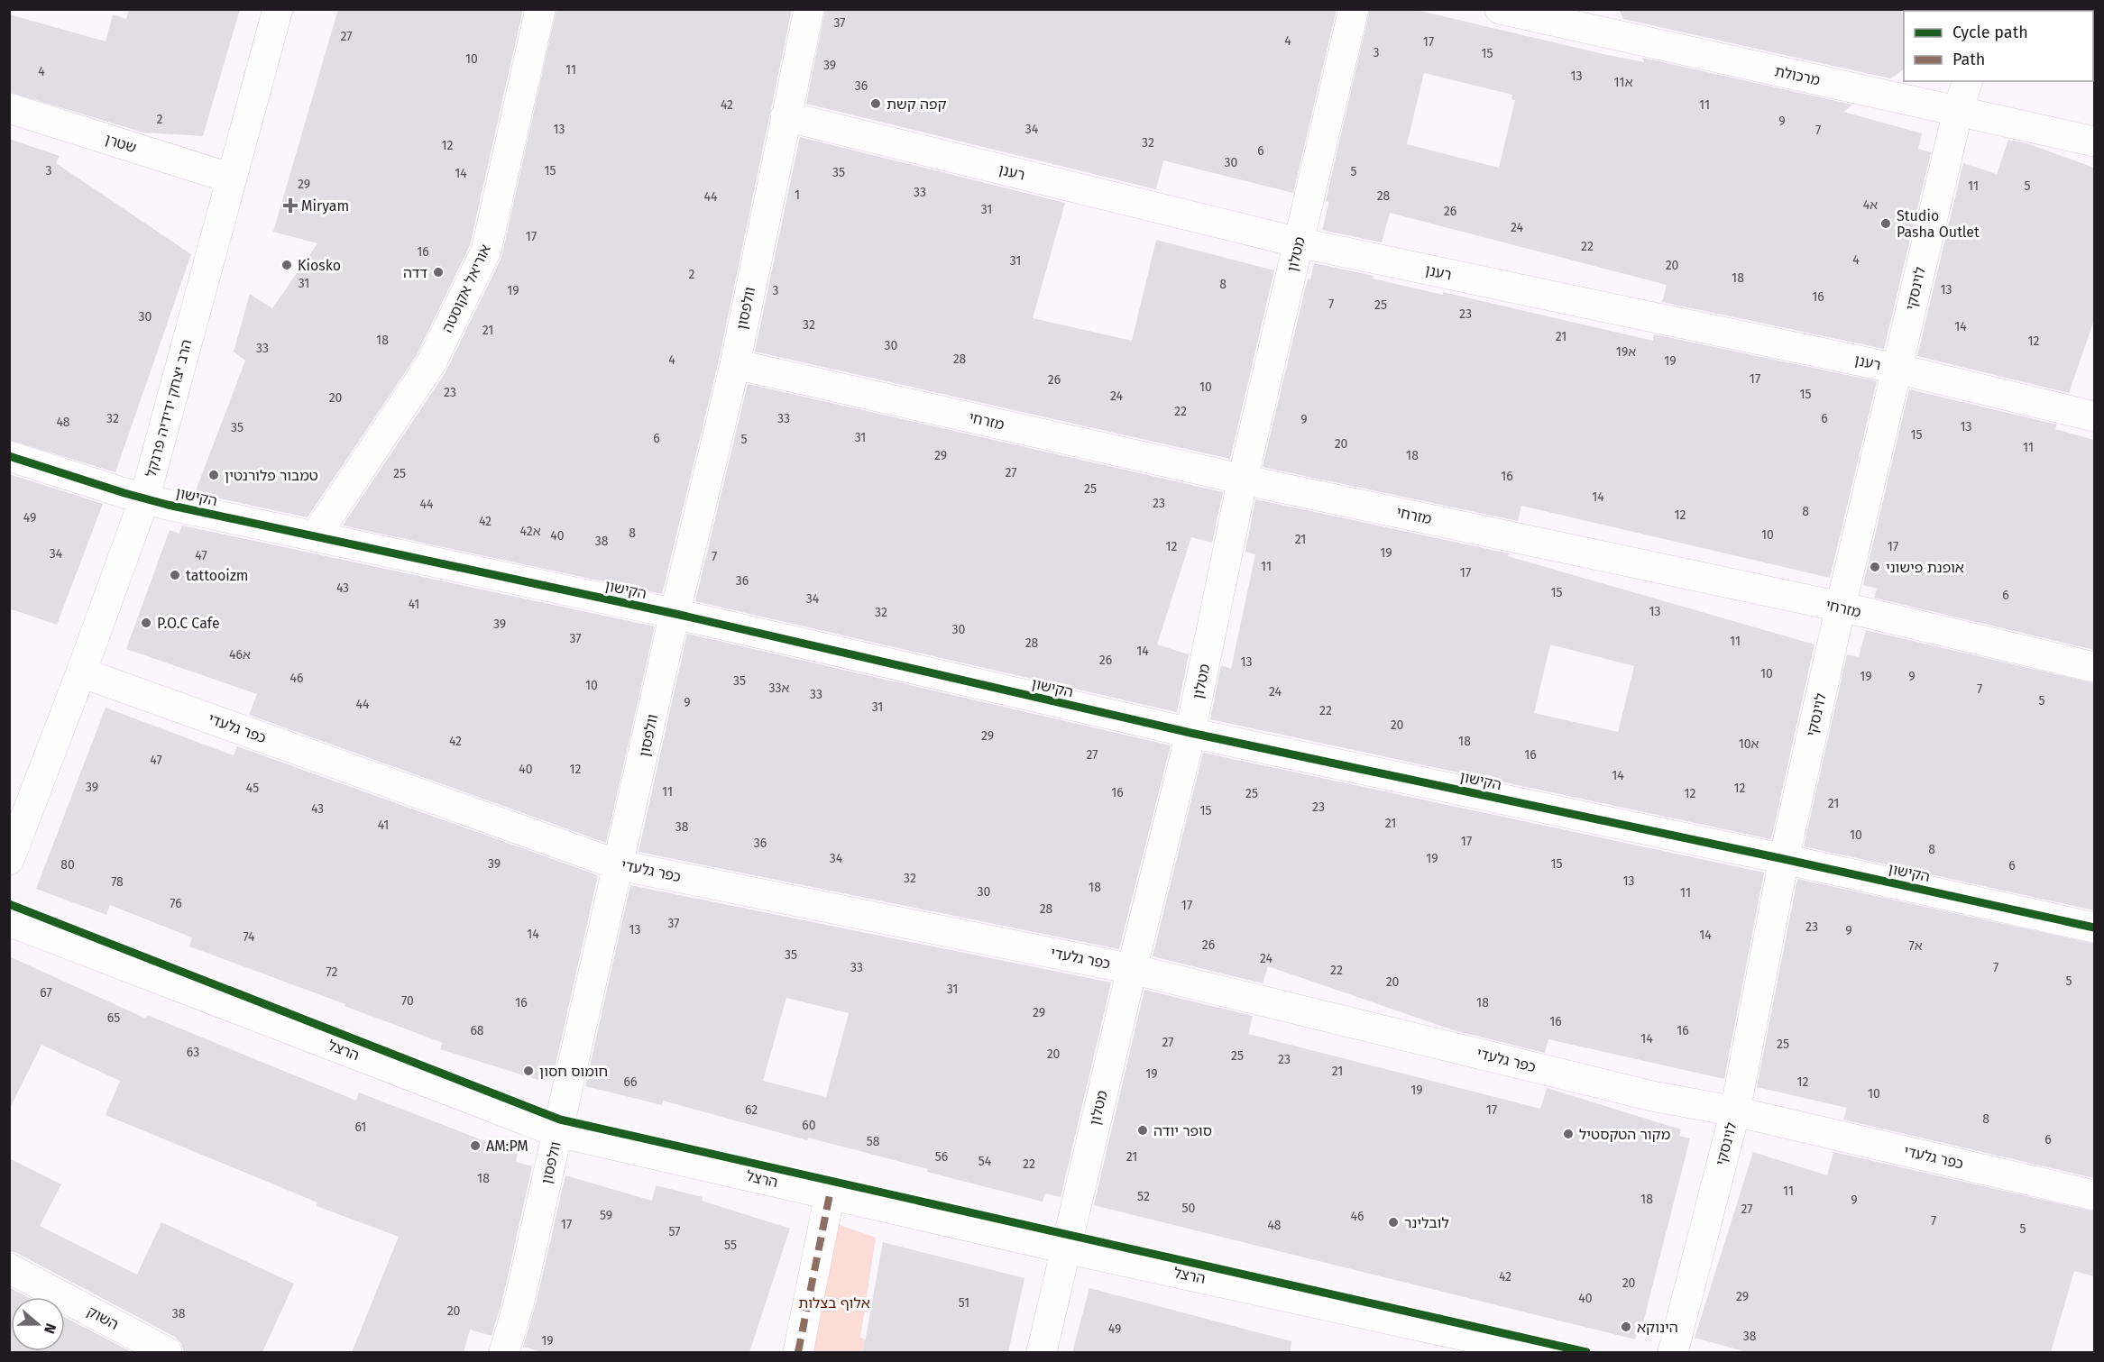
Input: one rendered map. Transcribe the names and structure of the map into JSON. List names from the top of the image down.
{
  "streets": {
    "street": [
      "מרכולת",
      "שטרן",
      "רענן",
      "מטלון",
      "אוריאל אקוסטה",
      "לוינסקי",
      "וולפסון",
      "הרב יצחק ידידיה פרנקל",
      "מזרחי",
      "הקישון",
      "כפר גלעדי",
      "הרצל",
      "השוק"
    ]
  },
  "crossings": [
    ["מרכולת", "לוינסקי"],
    ["שטרן", "הרב יצחק ידידיה פרנקל"],
    ["רענן", "מטלון"],
    ["רענן", "לוינסקי"],
    ["רענן", "וולפסון"],
    ["מטלון", "מזרחי"],
    ["מטלון", "הקישון"],
    ["מטלון", "כפר גלעדי"],
    ["מטלון", "הרצל"],
    ["אוריאל אקוסטה", "הקישון"],
    ["לוינסקי", "מזרחי"],
    ["לוינסקי", "הקישון"],
    ["לוינסקי", "כפר גלעדי"],
    ["וולפסון", "מזרחי"],
    ["וולפסון", "הקישון"],
    ["וולפסון", "כפר גלעדי"],
    ["וולפסון", "הרצל"],
    ["הרב יצחק ידידיה פרנקל", "הקישון"],
    ["הרב יצחק ידידיה פרנקל", "כפר גלעדי"]
  ],
  "parks": ["אלוף בצלות"],
  "places": {
    "other": [
      "קפה קשת",
      "Studio Pasha Outlet",
      "Kiosko",
      "דדה",
      "טמבור פלורנטין",
      "אופנת פישוני",
      "tattooizm",
      "P.O.C Cafe",
      "חומוס חסון",
      "סופר יודה",
      "מקור הטקסטיל",
      "AM:PM",
      "לובלינר",
      "הינוקא"
    ],
    "health": ["Miryam"]
  },
  "house_numbers": [
    "37",
    "27",
    "4",
    "17",
    "3",
    "15",
    "10",
    "39",
    "11",
    "4",
    "13",
    "11א",
    "36",
    "42",
    "11",
    "2",
    "9",
    "13",
    "34",
    "7",
    "32",
    "12",
    "6",
    "30",
    "3",
    "15",
    "5",
    "35",
    "14",
    "29",
    "11",
    "5",
    "33",
    "1",
    "28",
    "44",
    "4א",
    "31",
    "26",
    "24",
    "17",
    "22",
    "16",
    "4",
    "31",
    "20",
    "2",
    "18",
    "31",
    "8",
    "13",
    "19",
    "3",
    "16",
    "7",
    "25",
    "23",
    "30",
    "32",
    "14",
    "21",
    "21",
    "18",
    "12",
    "30",
    "33",
    "19א",
    "28",
    "4",
    "19",
    "17",
    "26",
    "10",
    "23",
    "15",
    "24",
    "20",
    "22",
    "32",
    "33",
    "6",
    "9",
    "48",
    "13",
    "35",
    "15",
    "31",
    "6",
    "5",
    "20",
    "11",
    "29",
    "18",
    "27",
    "25",
    "16",
    "25",
    "14",
    "23",
    "44",
    "8",
    "12",
    "49",
    "42",
    "42א",
    "8",
    "10",
    "40",
    "21",
    "38",
    "12",
    "17",
    "19",
    "34",
    "47",
    "7",
    "11",
    "17",
    "36",
    "43",
    "15",
    "6",
    "34",
    "41",
    "13",
    "32",
    "39",
    "30",
    "37",
    "11",
    "28",
    "14",
    "46א",
    "26",
    "13",
    "10",
    "19",
    "9",
    "46",
    "35",
    "10",
    "33א",
    "7",
    "24",
    "33",
    "5",
    "9",
    "44",
    "31",
    "22",
    "20",
    "29",
    "42",
    "18",
    "10א",
    "27",
    "16",
    "47",
    "40",
    "12",
    "14",
    "39",
    "45",
    "12",
    "11",
    "16",
    "25",
    "12",
    "21",
    "23",
    "43",
    "15",
    "21",
    "41",
    "38",
    "10",
    "17",
    "36",
    "8",
    "34",
    "19",
    "39",
    "15",
    "80",
    "6",
    "32",
    "13",
    "78",
    "18",
    "30",
    "11",
    "76",
    "17",
    "28",
    "37",
    "23",
    "13",
    "9",
    "14",
    "14",
    "74",
    "26",
    "7א",
    "35",
    "24",
    "33",
    "7",
    "22",
    "72",
    "5",
    "20",
    "31",
    "67",
    "70",
    "16",
    "18",
    "29",
    "65",
    "16",
    "68",
    "16",
    "14",
    "27",
    "25",
    "63",
    "20",
    "25",
    "23",
    "21",
    "19",
    "66",
    "12",
    "19",
    "10",
    "62",
    "17",
    "8",
    "60",
    "61",
    "6",
    "58",
    "56",
    "21",
    "54",
    "22",
    "18",
    "11",
    "52",
    "18",
    "9",
    "50",
    "27",
    "59",
    "46",
    "7",
    "17",
    "48",
    "5",
    "57",
    "55",
    "42",
    "20",
    "29",
    "40",
    "51",
    "20",
    "38",
    "49",
    "38",
    "19"
  ],
  "legend": ["Cycle path", "Path"],
  "north": "right"
}
